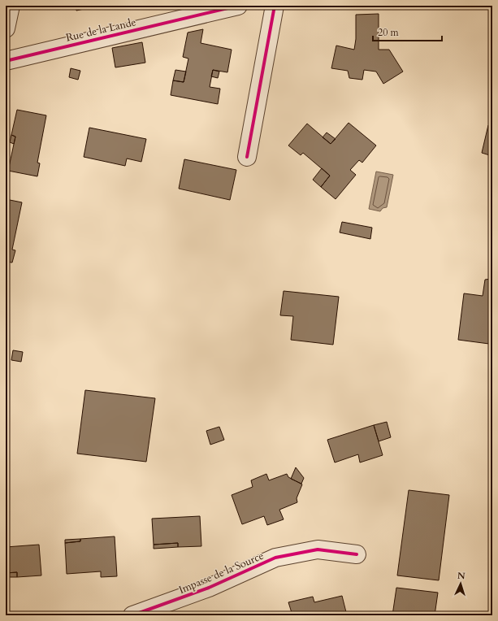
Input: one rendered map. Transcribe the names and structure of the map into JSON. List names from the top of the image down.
{
  "streets": {
    "street": ["Rue de la Lande", "Impasse de la Source"]
  },
  "scale_bar": "20 m",
  "north": "top"
}
